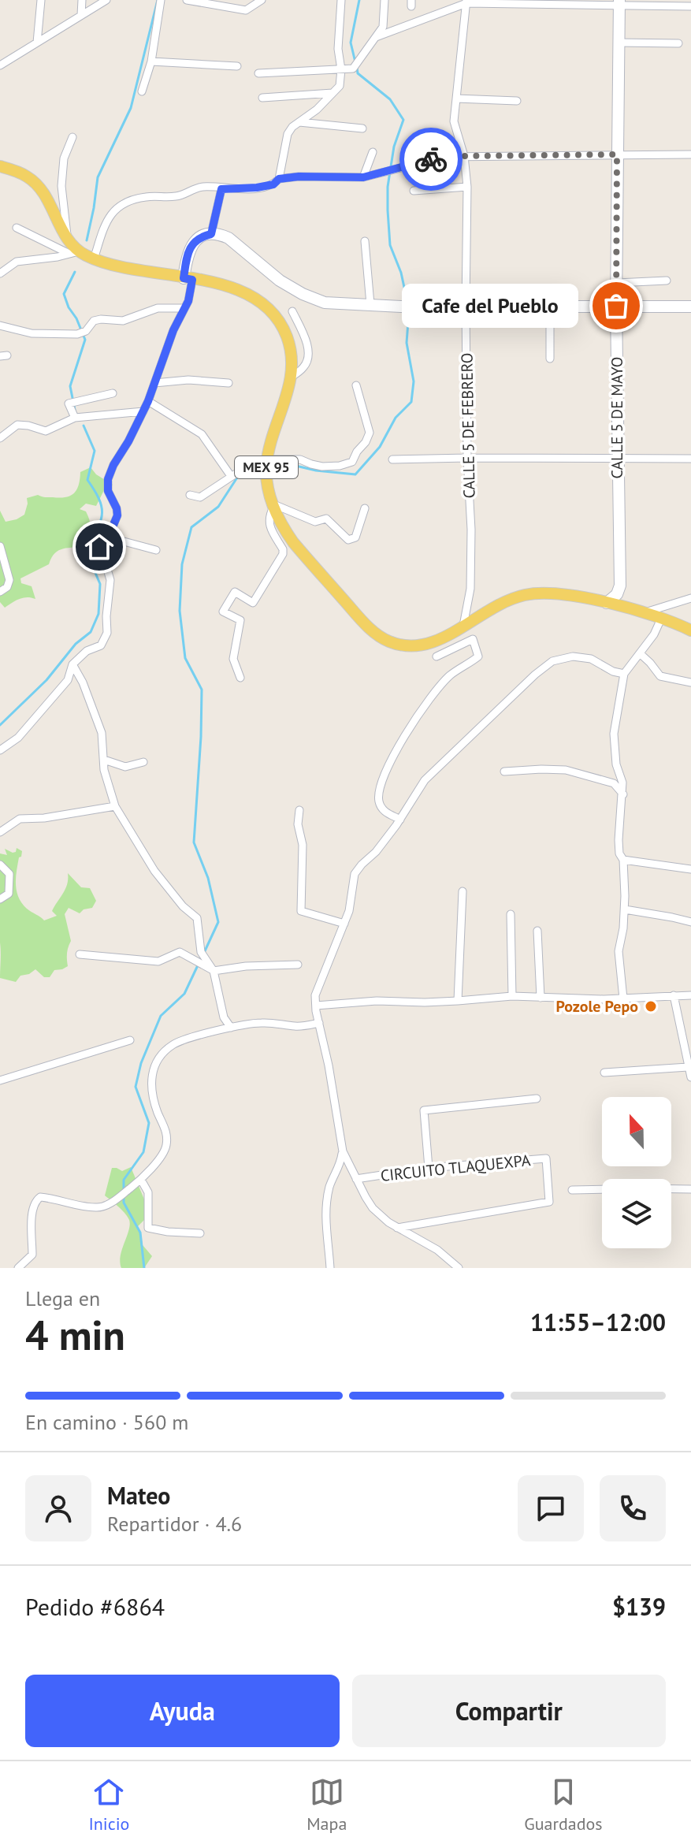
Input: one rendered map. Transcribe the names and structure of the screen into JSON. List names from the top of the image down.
{
  "streets": {
    "main road": ["MEX 95"],
    "street": ["CALLE 5 DE MAYO", "CALLE 5 DE FEBRERO", "CIRCUITO TLAQUEXPA"]
  },
  "crossings": [
    ["CALLE 5 DE MAYO", "MEX 95"],
    ["CALLE 5 DE FEBRERO", "MEX 95"]
  ],
  "places": ["Cafe del Pueblo", "Pozole Pepo"],
  "north": "top",
  "page": {
    "bubble": "Cafe del Pueblo",
    "heading": ["4 min", "Llega en", "11:55–12:00"],
    "panel": [
      "Mateo",
      "Repartidor · 4.6",
      "Pedido #6864",
      "$139"
    ],
    "bar": "En camino · 560 m",
    "buttons": ["Ayuda", "Compartir"],
    "tabs": ["Inicio", "Mapa", "Guardados"]
  }
}
